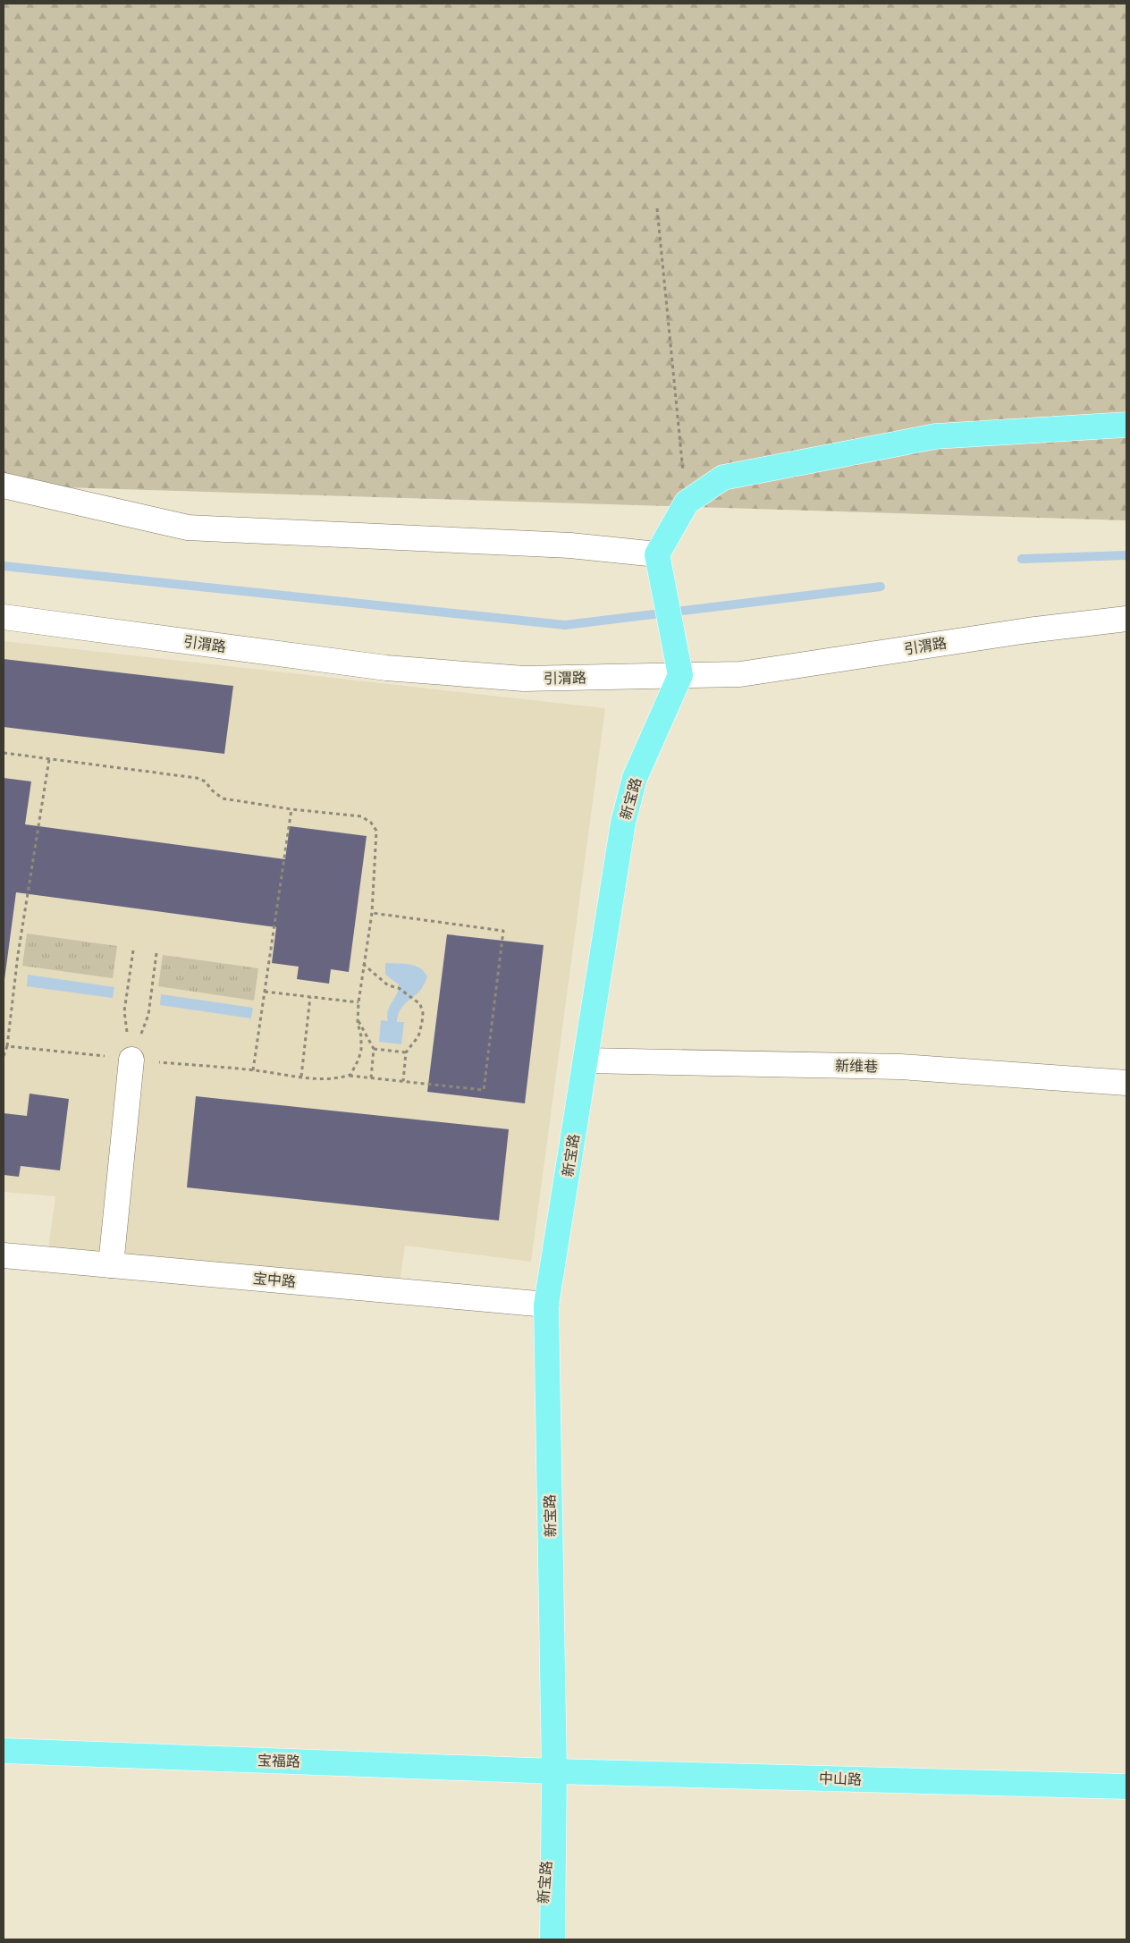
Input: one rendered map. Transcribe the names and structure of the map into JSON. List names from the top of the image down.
{
  "streets": {
    "main road": ["新宝路", "宝福路", "中山路"],
    "street": ["引渭路", "新维巷", "宝中路"]
  },
  "crossings": [
    ["引渭路", "新宝路"],
    ["新宝路", "新维巷"],
    ["新宝路", "宝中路"],
    ["新宝路", "宝福路"],
    ["新宝路", "中山路"],
    ["宝福路", "中山路"]
  ]
}
